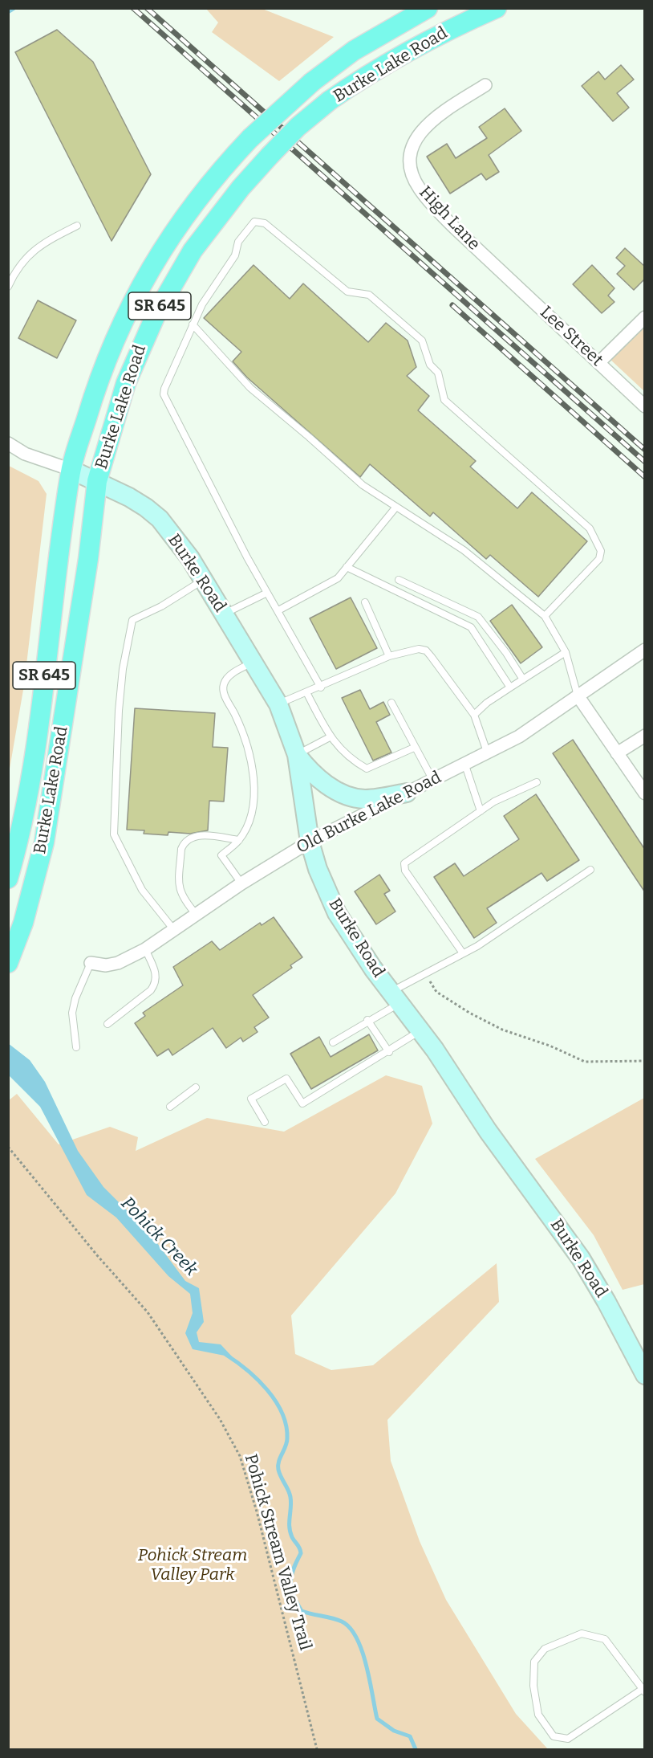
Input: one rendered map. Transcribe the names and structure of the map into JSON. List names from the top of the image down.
{
  "streets": {
    "main road": ["Burke Lake Road", "SR 645"],
    "street": [
      "High Lane",
      "Lee Street",
      "Burke Road",
      "Old Burke Lake Road"
    ],
    "path": ["Pohick Stream Valley Trail"]
  },
  "crossings": [
    ["Burke Lake Road", "Burke Road"],
    ["High Lane", "Lee Street"],
    ["Burke Road", "Old Burke Lake Road"]
  ],
  "water": ["Pohick Creek"],
  "parks": ["Pohick Stream Valley Park"]
}
